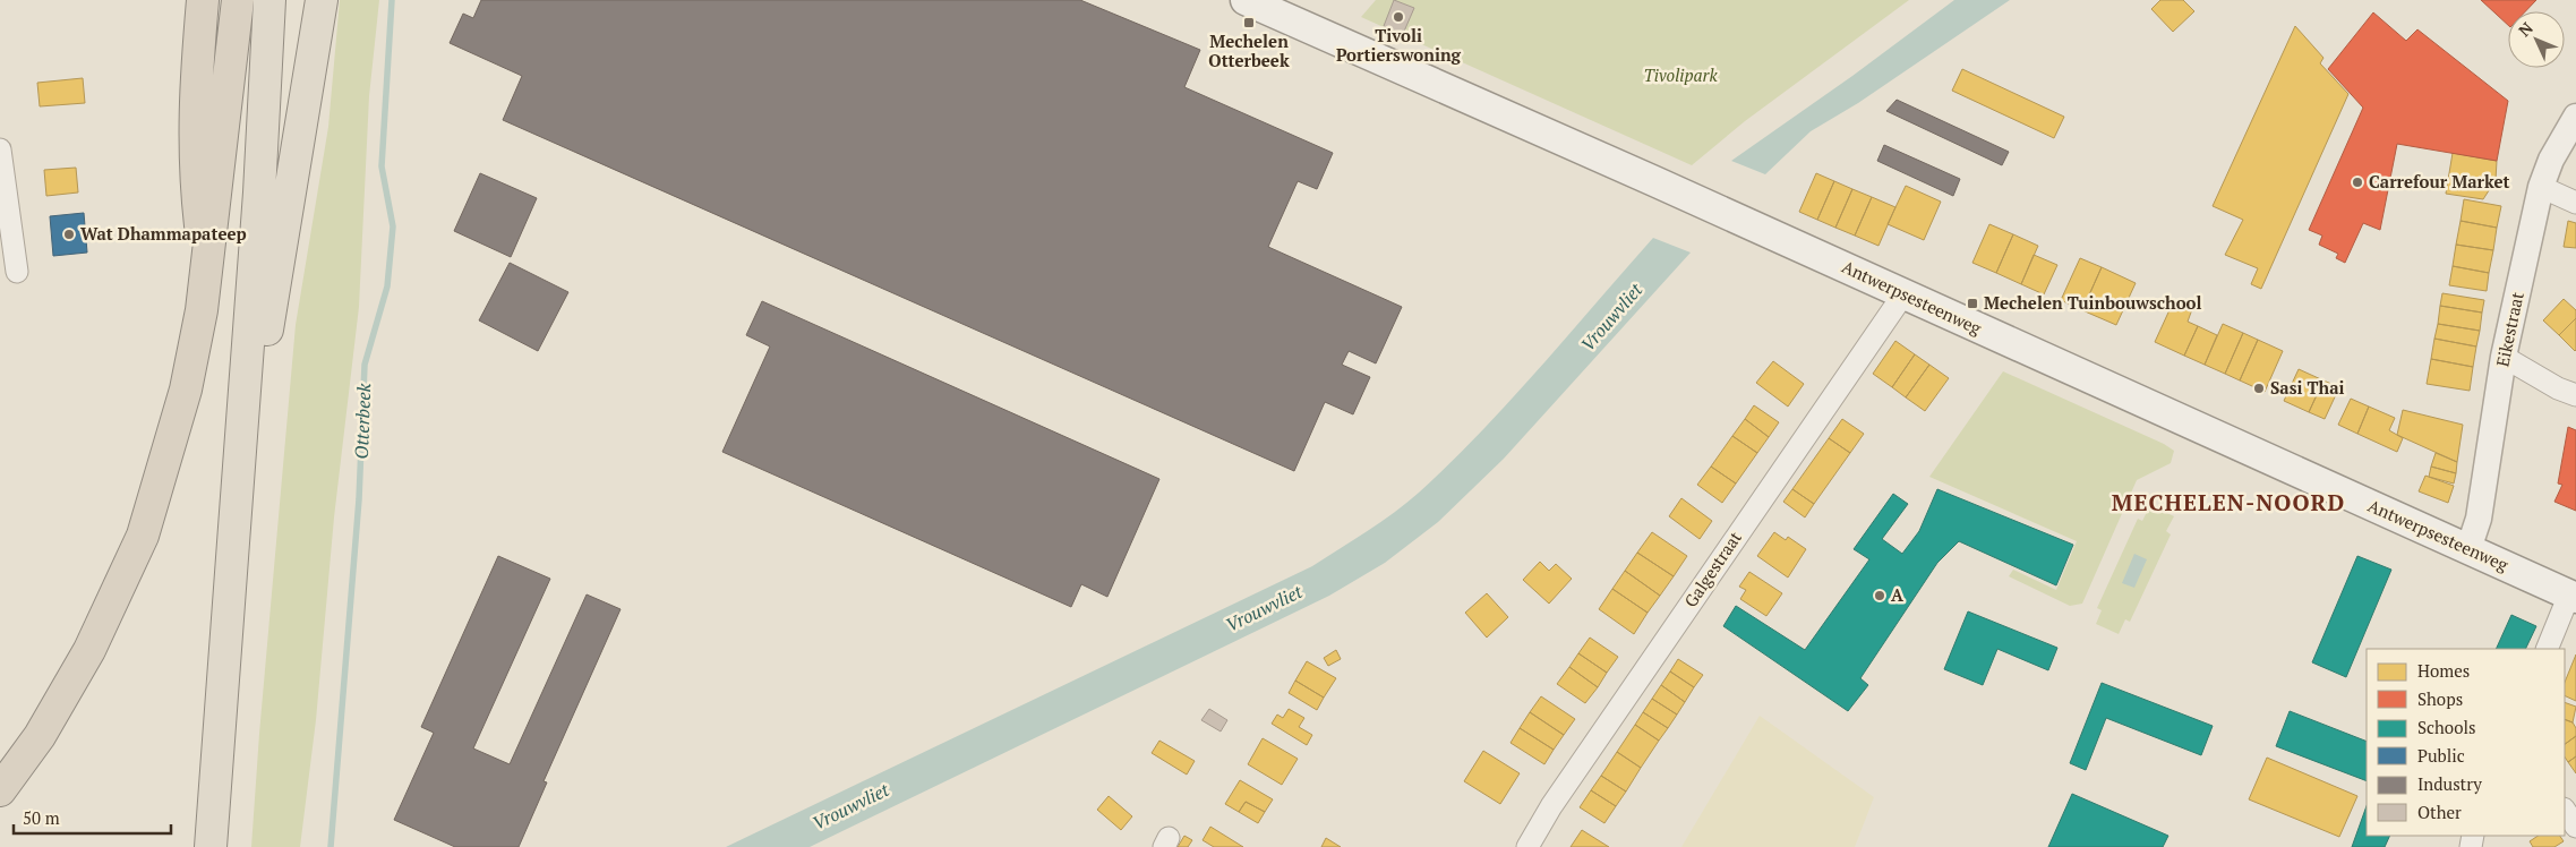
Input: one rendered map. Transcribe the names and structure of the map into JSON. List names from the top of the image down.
{
  "streets": {
    "main road": ["Antwerpsesteenweg"],
    "street": ["Eikestraat", "Galgestraat"]
  },
  "crossings": [
    ["Antwerpsesteenweg", "Eikestraat"],
    ["Antwerpsesteenweg", "Galgestraat"]
  ],
  "districts": ["MECHELEN-NOORD"],
  "water": ["Vrouwvliet", "Otterbeek"],
  "parks": ["Tivolipark"],
  "places": {
    "other": [
      "Tivoli Portierswoning",
      "Carrefour Market",
      "Wat Dhammapateep",
      "Sasi Thai",
      "A"
    ],
    "transit": ["Mechelen Otterbeek", "Mechelen Tuinbouwschool"]
  },
  "legend": [
    "Homes",
    "Shops",
    "Schools",
    "Public",
    "Industry",
    "Other"
  ],
  "scale_bar": "50 m",
  "north": "top left"
}
